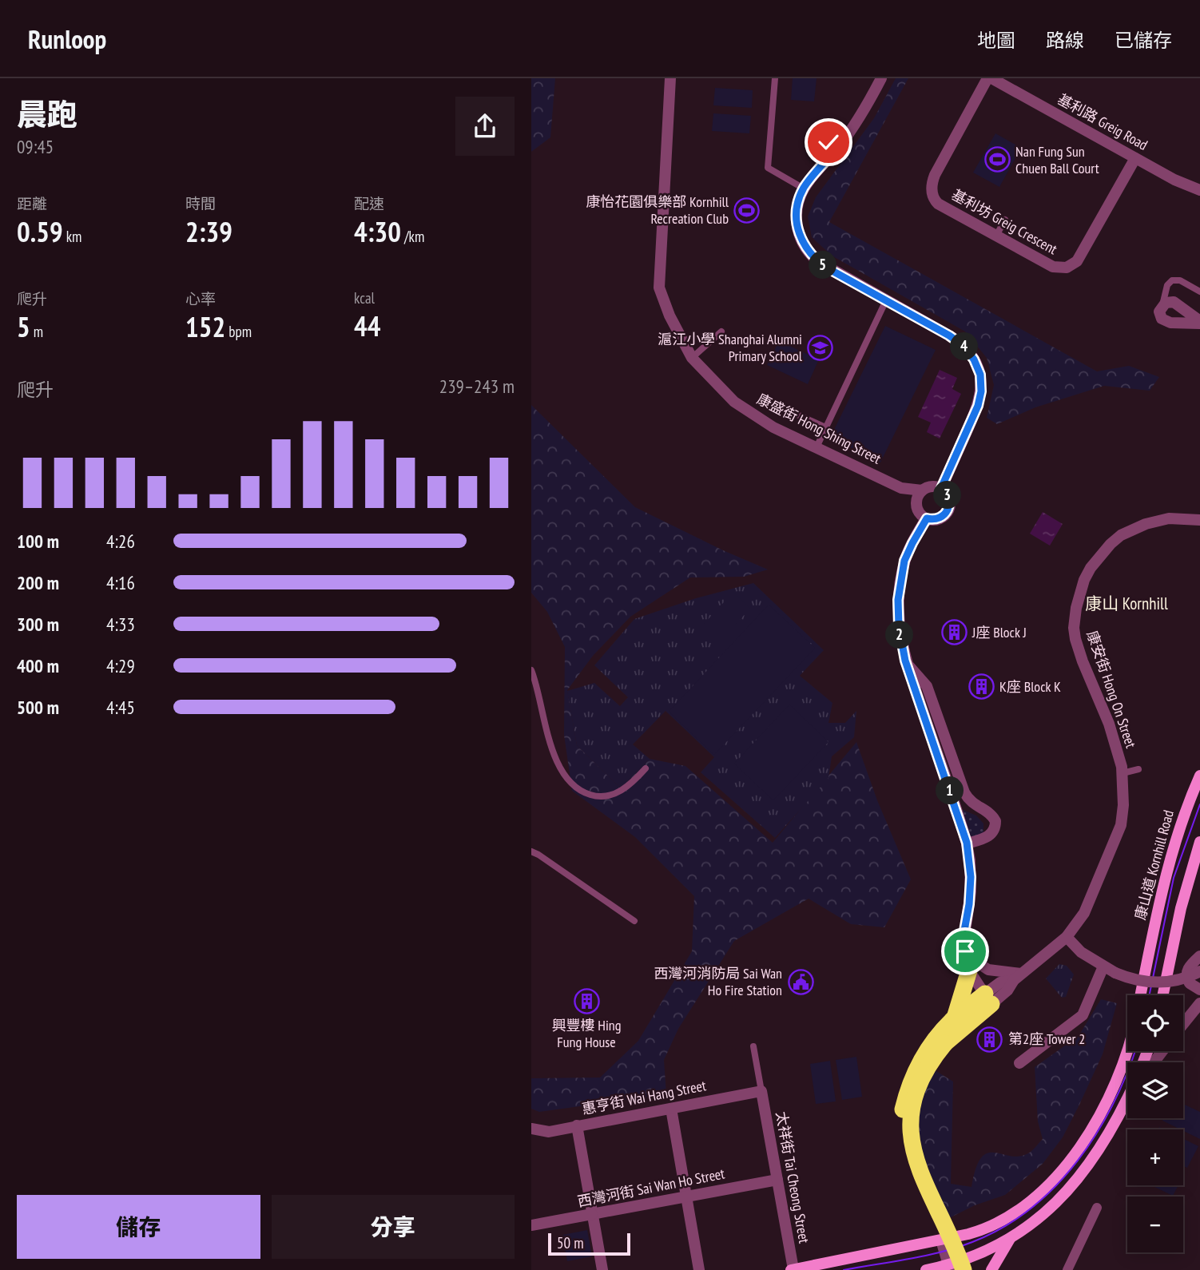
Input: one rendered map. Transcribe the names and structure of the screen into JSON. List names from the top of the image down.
{
  "streets": {
    "main road": ["康山道 Kornhill Road"],
    "street": [
      "基利路 Greig Road",
      "基利坊 Greig Crescent",
      "康盛街 Hong Shing Street",
      "康安街 Hong On Street",
      "惠亨街 Wai Hang Street",
      "太祥街 Tai Cheong Street",
      "西灣河街 Sai Wan Ho Street"
    ]
  },
  "crossings": [
    ["基利路 Greig Road", "基利坊 Greig Crescent"],
    ["惠亨街 Wai Hang Street", "太祥街 Tai Cheong Street"],
    ["太祥街 Tai Cheong Street", "西灣河街 Sai Wan Ho Street"]
  ],
  "districts": ["康山 Kornhill"],
  "places": {
    "sports": ["Nan Fung Sun Chuen Ball Court", "康怡花園俱樂部 Kornhill Recreation Club"],
    "school or university": ["滬江小學 Shanghai Alumni Primary School"],
    "building": [
      "J座 Block J",
      "K座 Block K",
      "興豐樓 Hing Fung House",
      "第2座 Tower 2"
    ],
    "public building": ["西灣河消防局 Sai Wan Ho Fire Station"]
  },
  "scale_bar": "50 m",
  "page": {
    "header": "Runloop",
    "nav": ["地圖", "路線", "已儲存"],
    "heading": ["晨跑", "09:45"],
    "stats": [
      ["距離", "0.59 km"],
      ["時間", "2:39"],
      ["配速", "4:30 /km"],
      ["爬升", "5 m"],
      ["心率", "152 bpm"],
      ["kcal", "44"]
    ],
    "pins": [
      "5",
      "4",
      "3",
      "2",
      "1"
    ],
    "chart": ["爬升", "239–243 m"],
    "list": [
      {
        "name": "100 m",
        "note": "4:26"
      },
      {
        "name": "200 m",
        "note": "4:16"
      },
      {
        "name": "300 m",
        "note": "4:33"
      },
      {
        "name": "400 m",
        "note": "4:29"
      },
      {
        "name": "500 m",
        "note": "4:45"
      }
    ],
    "map_buttons": ["+", "−"],
    "buttons": ["儲存", "分享"],
    "scale": "50 m"
  }
}
